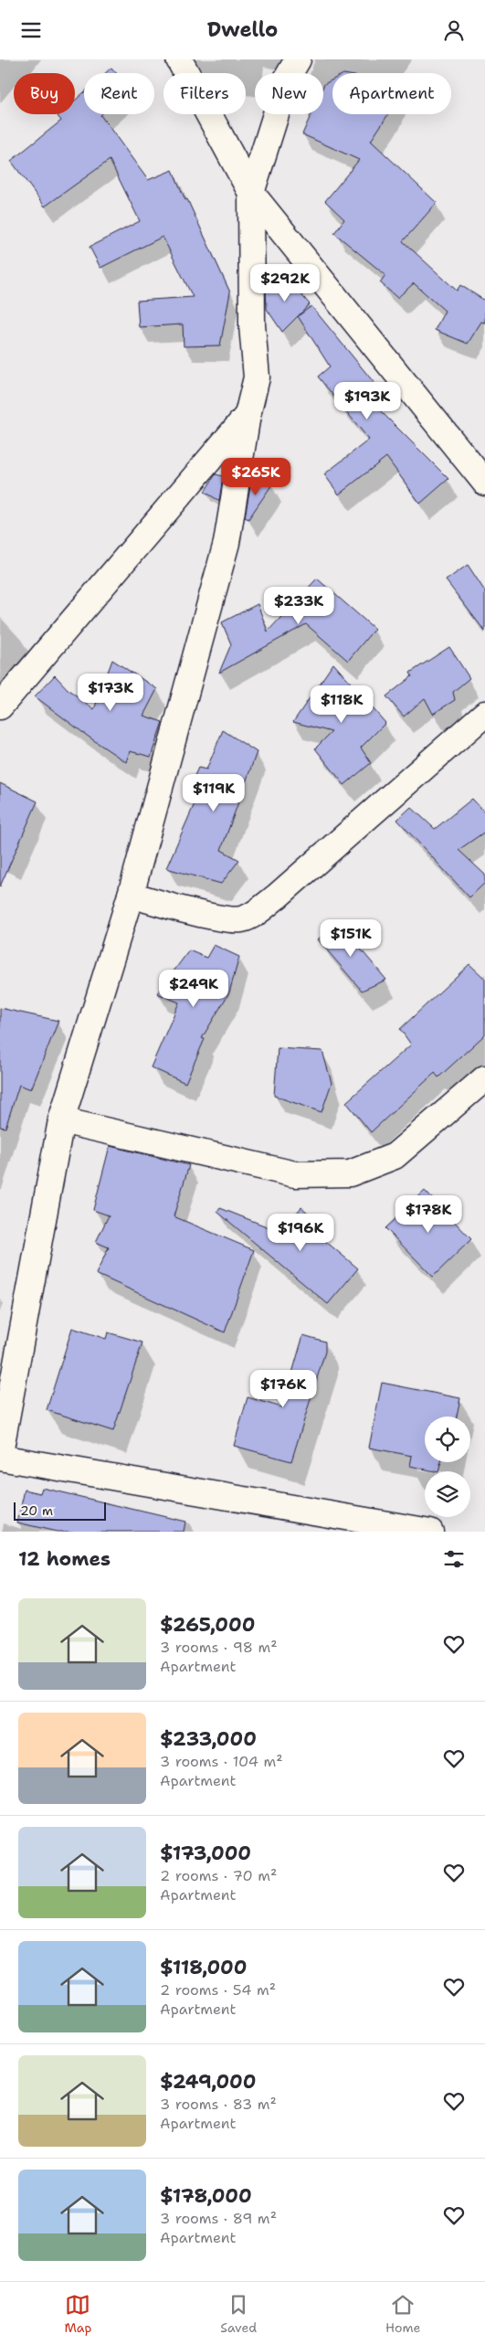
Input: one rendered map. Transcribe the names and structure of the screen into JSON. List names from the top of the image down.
{
  "scale_bar": "20 m",
  "page": {
    "header": "Dwello",
    "chip": [
      "Buy",
      "Rent",
      "Filters",
      "New",
      "Apartment"
    ],
    "price": [
      "$292K",
      "$193K",
      "$265K",
      "$233K",
      "$173K",
      "$118K",
      "$119K",
      "$151K",
      "$249K",
      "$178K",
      "$196K",
      "$176K"
    ],
    "scale": "20 m",
    "heading": "12 homes",
    "list": [
      {
        "name": "$265,000",
        "note": "3 rooms · 98 m² · Apartment"
      },
      {
        "name": "$233,000",
        "note": "3 rooms · 104 m² · Apartment"
      },
      {
        "name": "$173,000",
        "note": "2 rooms · 70 m² · Apartment"
      },
      {
        "name": "$118,000",
        "note": "2 rooms · 54 m² · Apartment"
      },
      {
        "name": "$249,000",
        "note": "3 rooms · 83 m² · Apartment"
      },
      {
        "name": "$178,000",
        "note": "3 rooms · 89 m² · Apartment"
      }
    ],
    "tabs": ["Map", "Saved", "Home"]
  }
}
